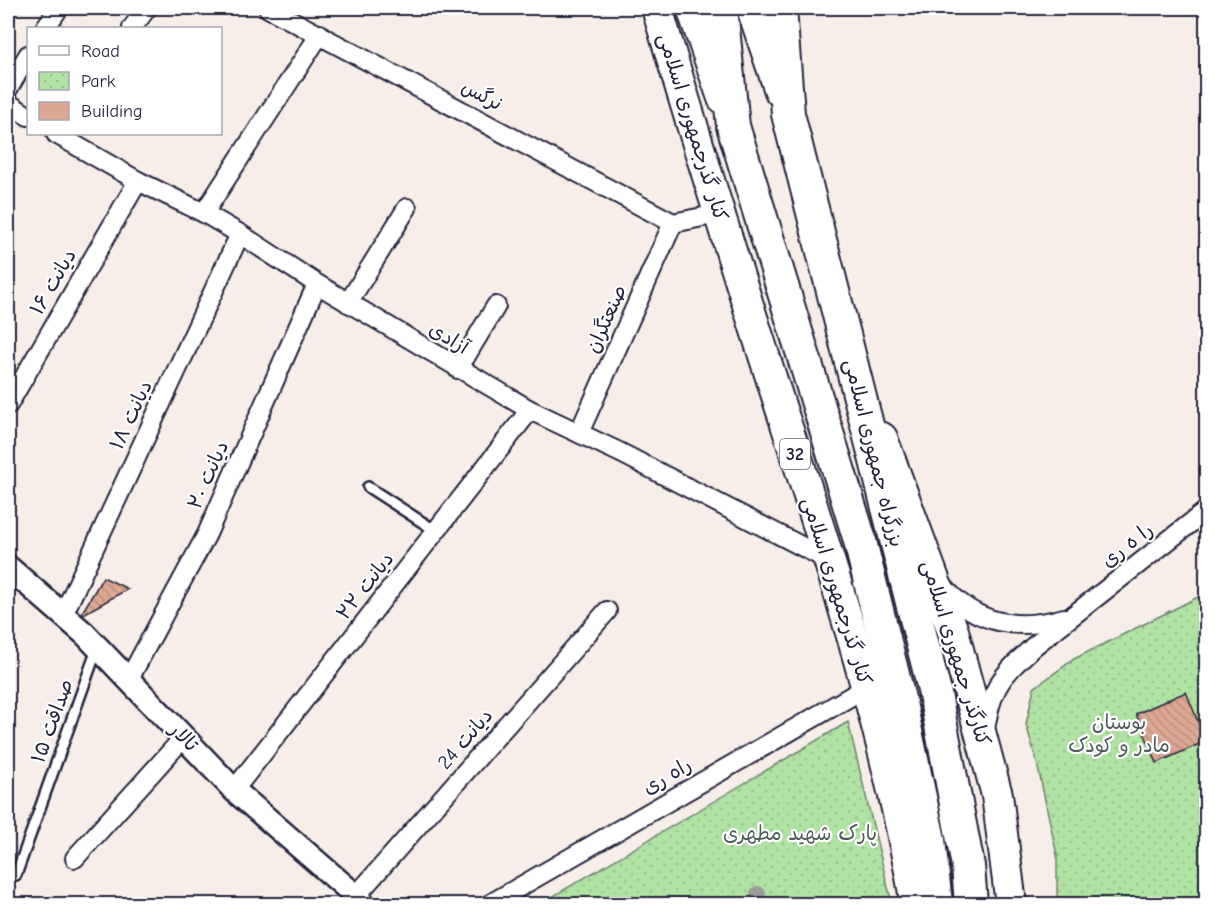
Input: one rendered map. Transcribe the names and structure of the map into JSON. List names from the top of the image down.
{
  "streets": {
    "highway": ["بزرگراه جمهوری اسلامی", "32"],
    "main road": ["کنار گذرجمهوری اسلامی", "کنارگذر جمهوری اسلامی"],
    "street": [
      "نرگس",
      "دیانت ۱۶",
      "صنعتگران",
      "آزادی",
      "دیانت ۱۸",
      "دیانت ۲۰",
      "را ه ری",
      "دیانت ۲۲",
      "تالار",
      "دیانت 24",
      "راه ری"
    ],
    "lane": ["صداقت ۱۵"]
  },
  "crossings": [
    ["نرگس", "صنعتگران"],
    ["کنار گذرجمهوری اسلامی", "آزادی"],
    ["کنار گذرجمهوری اسلامی", "راه ری"],
    ["دیانت ۱۶", "آزادی"],
    ["صنعتگران", "آزادی"],
    ["آزادی", "دیانت ۱۸"],
    ["آزادی", "دیانت ۲۰"],
    ["آزادی", "دیانت ۲۲"],
    ["دیانت ۱۸", "تالار"],
    ["بزرگراه جمهوری اسلامی", "32"],
    ["بزرگراه جمهوری اسلامی", "کنارگذر جمهوری اسلامی"],
    ["دیانت ۲۰", "تالار"],
    ["را ه ری", "کنارگذر جمهوری اسلامی"],
    ["دیانت ۲۲", "تالار"],
    ["صداقت ۱۵", "تالار"],
    ["تالار", "دیانت 24"]
  ],
  "parks": ["بوستان مادر و کودک", "پارک شهید مطهری"],
  "legend": ["Road", "Park", "Building"]
}
